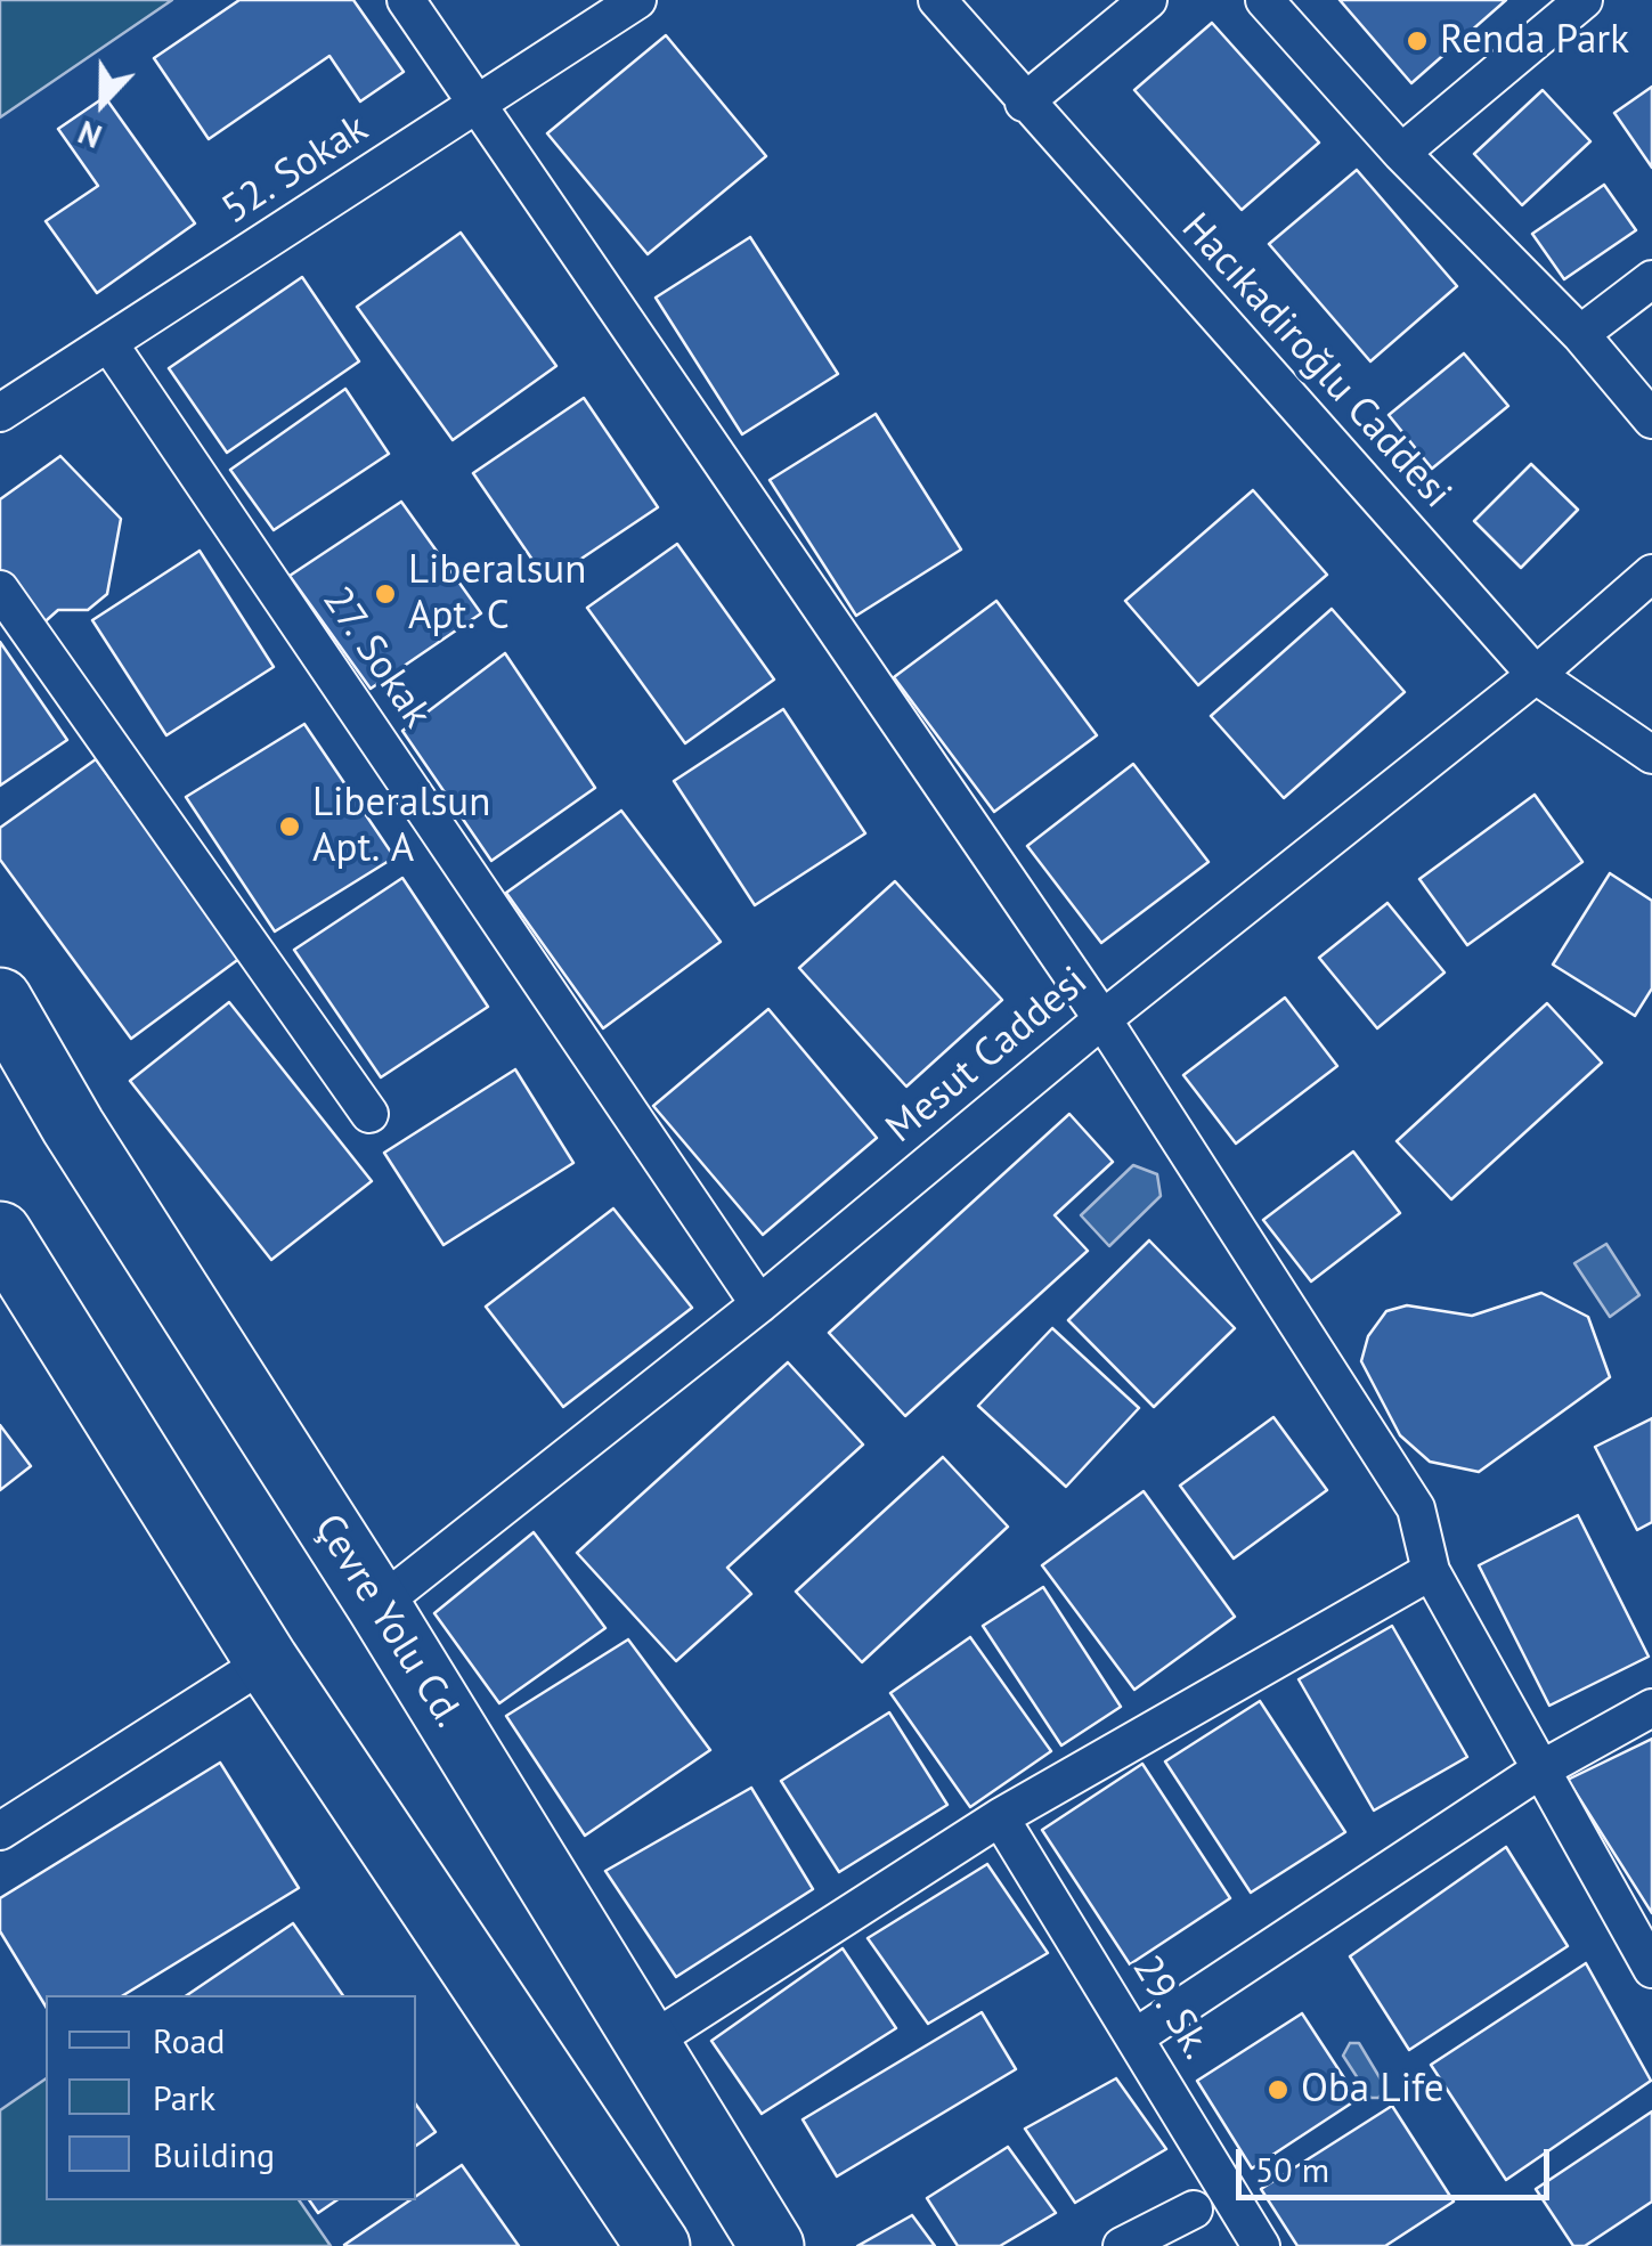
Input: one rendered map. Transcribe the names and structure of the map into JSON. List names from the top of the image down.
{
  "streets": {
    "highway": ["Çevre Yolu Cd."],
    "street": [
      "52. Sokak",
      "Hacıkadiroğlu Caddesi",
      "27. Sokak",
      "Mesut Caddesi",
      "29. Sk."
    ]
  },
  "crossings": [
    ["52. Sokak", "27. Sokak"],
    ["Hacıkadiroğlu Caddesi", "Mesut Caddesi"],
    ["27. Sokak", "Mesut Caddesi"],
    ["Mesut Caddesi", "Çevre Yolu Cd."]
  ],
  "places": [
    "Renda Park",
    "Liberalsun Apt. C",
    "Liberalsun Apt. A",
    "Oba Life"
  ],
  "legend": ["Road", "Park", "Building"],
  "scale_bar": "50 m",
  "north": "bottom"
}
